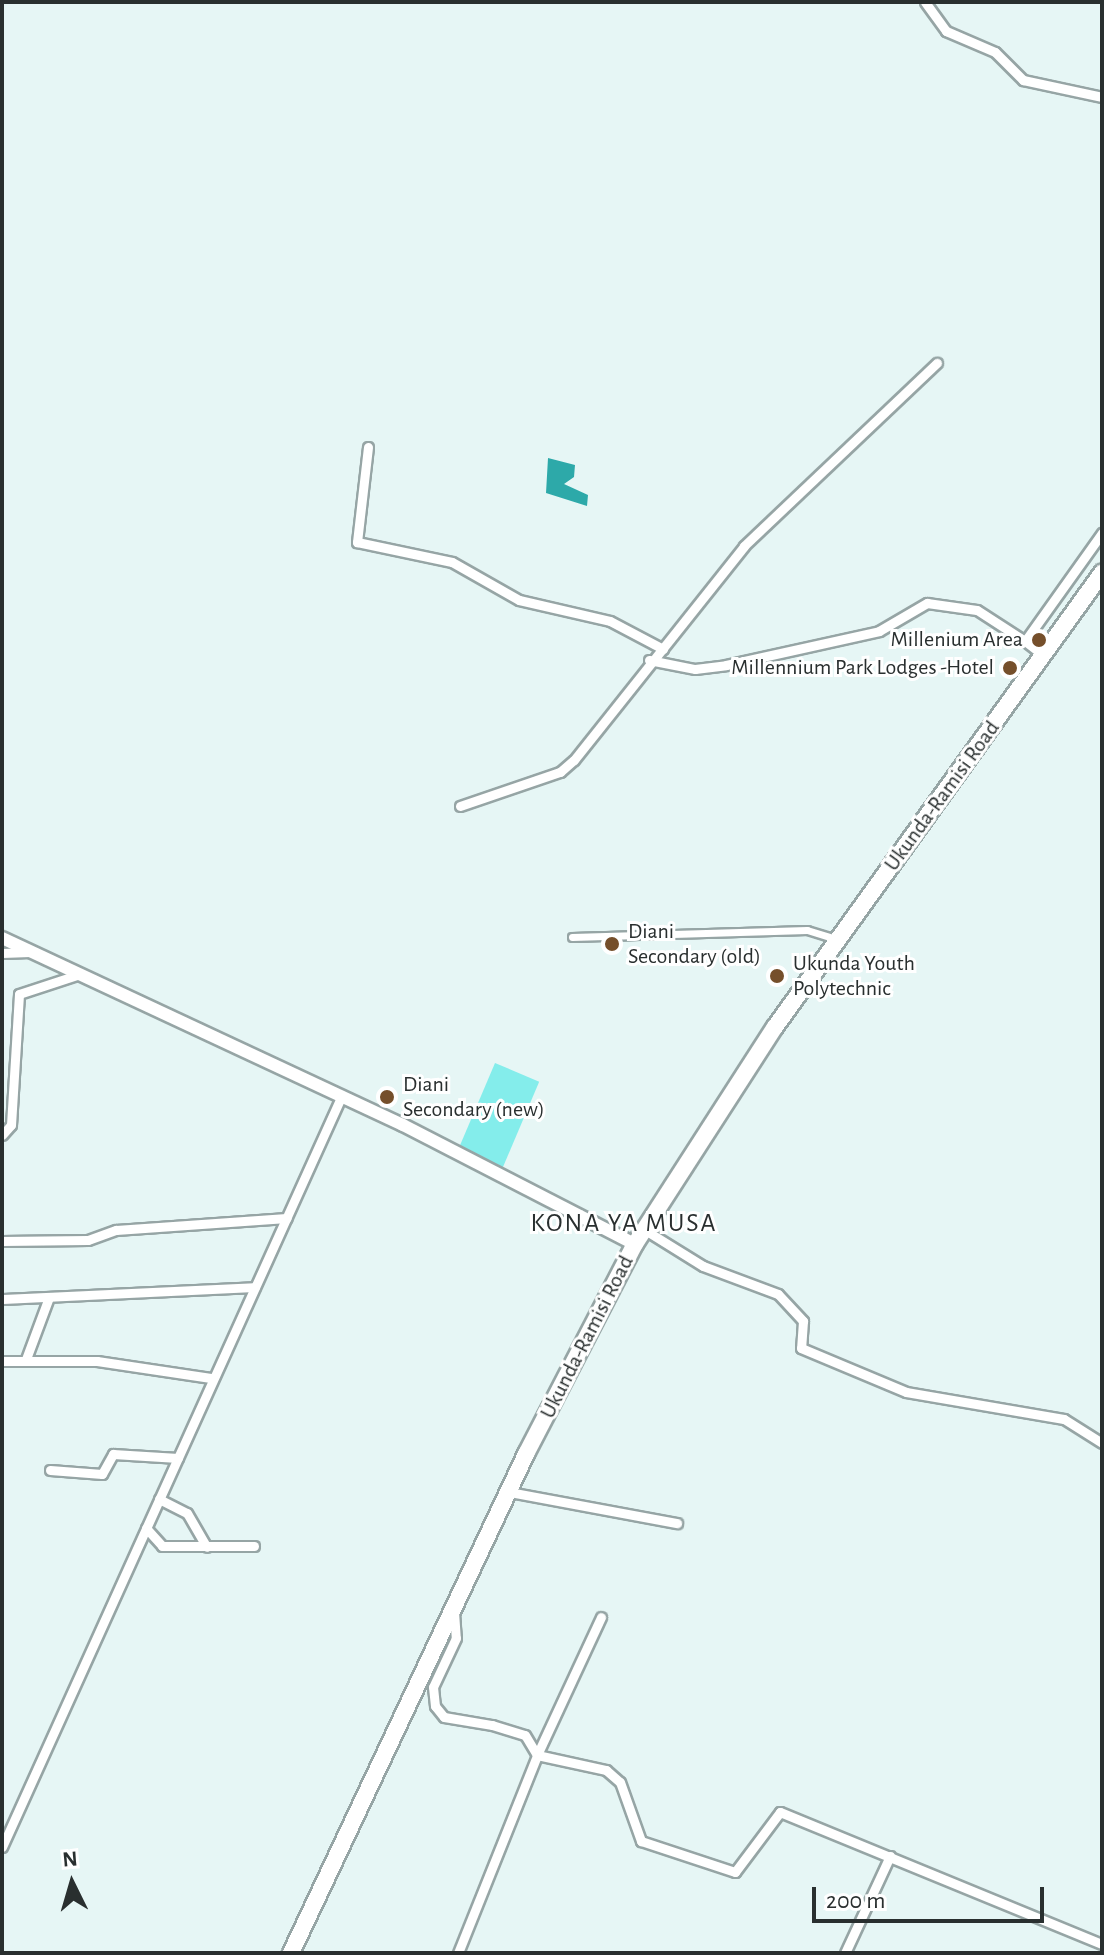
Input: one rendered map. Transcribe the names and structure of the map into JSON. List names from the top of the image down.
{
  "streets": {
    "highway": ["Ukunda-Ramisi Road"]
  },
  "districts": ["KONA YA MUSA"],
  "places": [
    "Millenium Area",
    "Millennium Park Lodges -Hotel",
    "Diani Secondary (old)",
    "Ukunda Youth Polytechnic",
    "Diani Secondary (new)"
  ],
  "scale_bar": "200 m",
  "north": "top"
}
